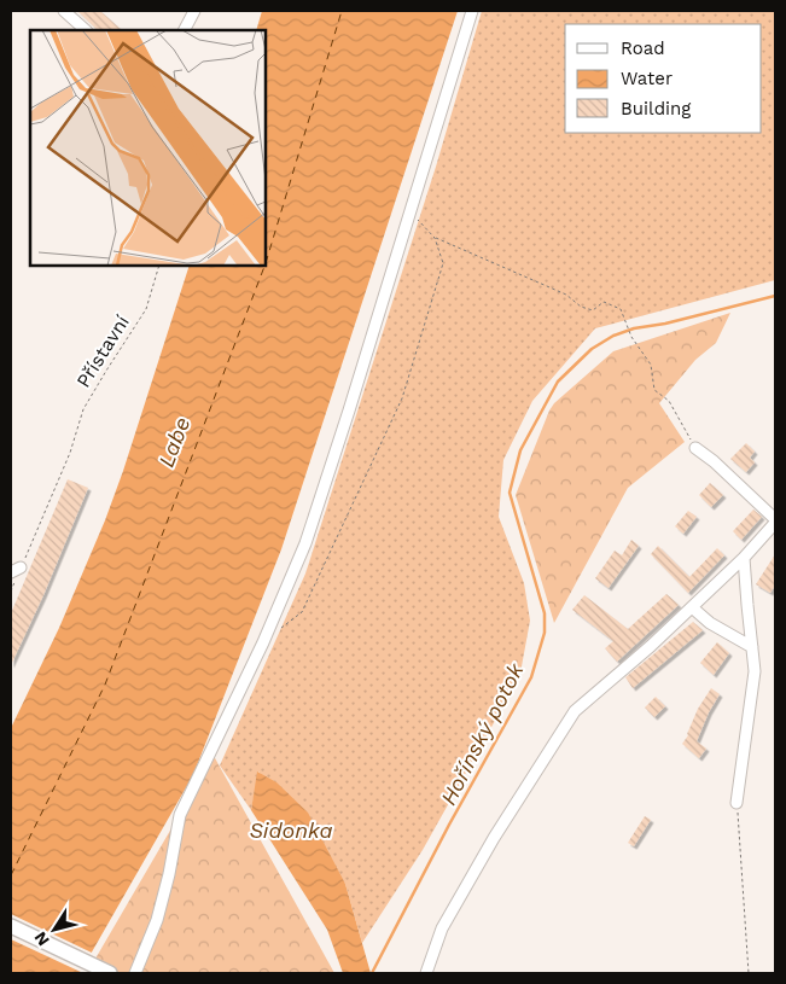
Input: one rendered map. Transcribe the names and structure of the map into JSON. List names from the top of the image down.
{
  "streets": {
    "path": ["Přístavní"]
  },
  "water": ["Labe", "Hořínský potok", "Sidonka"],
  "legend": ["Road", "Water", "Building"],
  "north": "bottom left"
}
